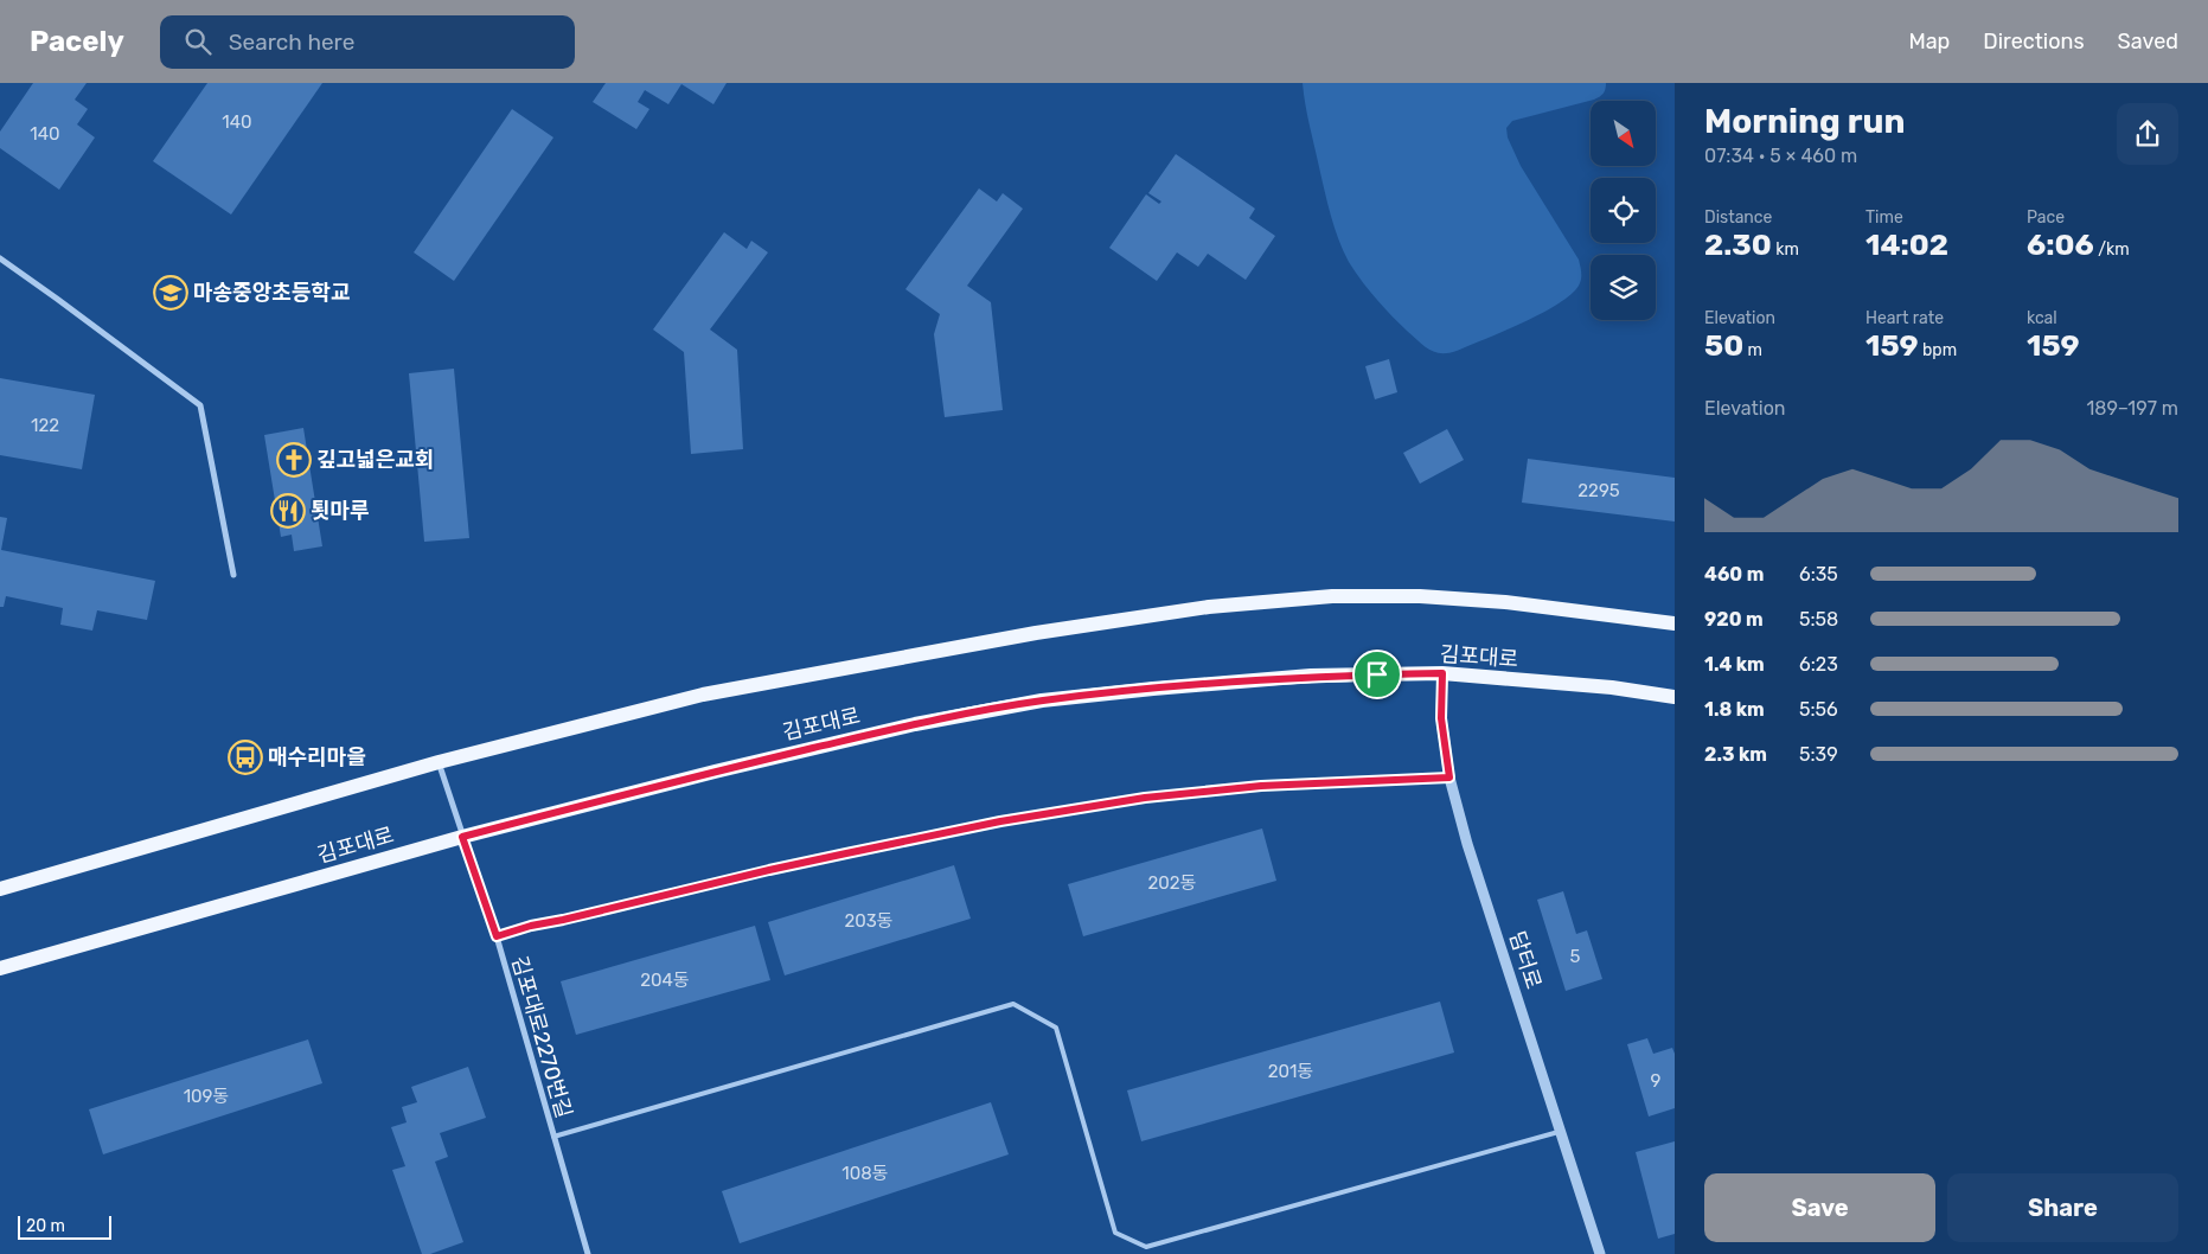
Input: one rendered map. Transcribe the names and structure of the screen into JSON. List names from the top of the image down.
{
  "streets": {
    "main road": ["김포대로"],
    "street": ["담터로", "김포대로2270번길"]
  },
  "crossings": [
    ["김포대로", "담터로"],
    ["김포대로", "김포대로2270번길"]
  ],
  "places": {
    "school or university": ["마송중앙초등학교"],
    "church": ["깊고넓은교회"],
    "restaurant": ["툇마루"],
    "bus stop": ["매수리마을"]
  },
  "house_numbers": [
    "140",
    "140",
    "122",
    "2295",
    "202동",
    "203동",
    "5",
    "204동",
    "201동",
    "9",
    "109동",
    "108동"
  ],
  "scale_bar": "20 m",
  "north": "bottom right",
  "page": {
    "header": "Pacely",
    "search": "Search here",
    "nav": ["Map", "Directions", "Saved"],
    "heading": ["Morning run", "07:34 · 5 × 460 m"],
    "stats": [
      ["Distance", "2.30 km"],
      ["Time", "14:02"],
      ["Pace", "6:06 /km"],
      ["Elevation", "50 m"],
      ["Heart rate", "159 bpm"],
      ["kcal", "159"]
    ],
    "chart": ["Elevation", "189–197 m"],
    "list": [
      {
        "name": "460 m",
        "note": "6:35"
      },
      {
        "name": "920 m",
        "note": "5:58"
      },
      {
        "name": "1.4 km",
        "note": "6:23"
      },
      {
        "name": "1.8 km",
        "note": "5:56"
      },
      {
        "name": "2.3 km",
        "note": "5:39"
      }
    ],
    "buttons": ["Save", "Share"],
    "scale": "20 m"
  }
}
